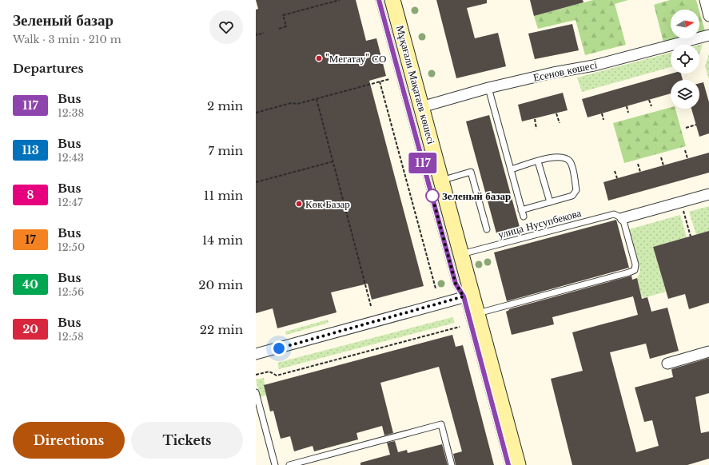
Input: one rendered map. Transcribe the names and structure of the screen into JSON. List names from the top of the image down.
{
  "streets": {
    "main road": ["Мұқағали Мақатаев көшесі"],
    "street": ["Есенов көшесі"],
    "lane": ["улица Нусупбекова"]
  },
  "crossings": [
    ["Есенов көшесі", "Мұқағали Мақатаев көшесі"],
    ["Мұқағали Мақатаев көшесі", "улица Нусупбекова"]
  ],
  "places": ["\"Мегатау\" СО", "Зеленый базар", "Көк Базар"],
  "lines": ["bus line 117"],
  "north": "right",
  "page": {
    "heading": [
      ["Зеленый базар", "Walk · 3 min · 210 m"],
      "Departures"
    ],
    "on_map": "117",
    "list": [
      {
        "mark": "117",
        "name": "Bus",
        "note": "12:38",
        "value": "2 min"
      },
      {
        "mark": "113",
        "name": "Bus",
        "note": "12:43",
        "value": "7 min"
      },
      {
        "mark": "8",
        "name": "Bus",
        "note": "12:47",
        "value": "11 min"
      },
      {
        "mark": "17",
        "name": "Bus",
        "note": "12:50",
        "value": "14 min"
      },
      {
        "mark": "40",
        "name": "Bus",
        "note": "12:56",
        "value": "20 min"
      },
      {
        "mark": "20",
        "name": "Bus",
        "note": "12:58",
        "value": "22 min"
      }
    ],
    "buttons": ["Directions", "Tickets"]
  }
}
